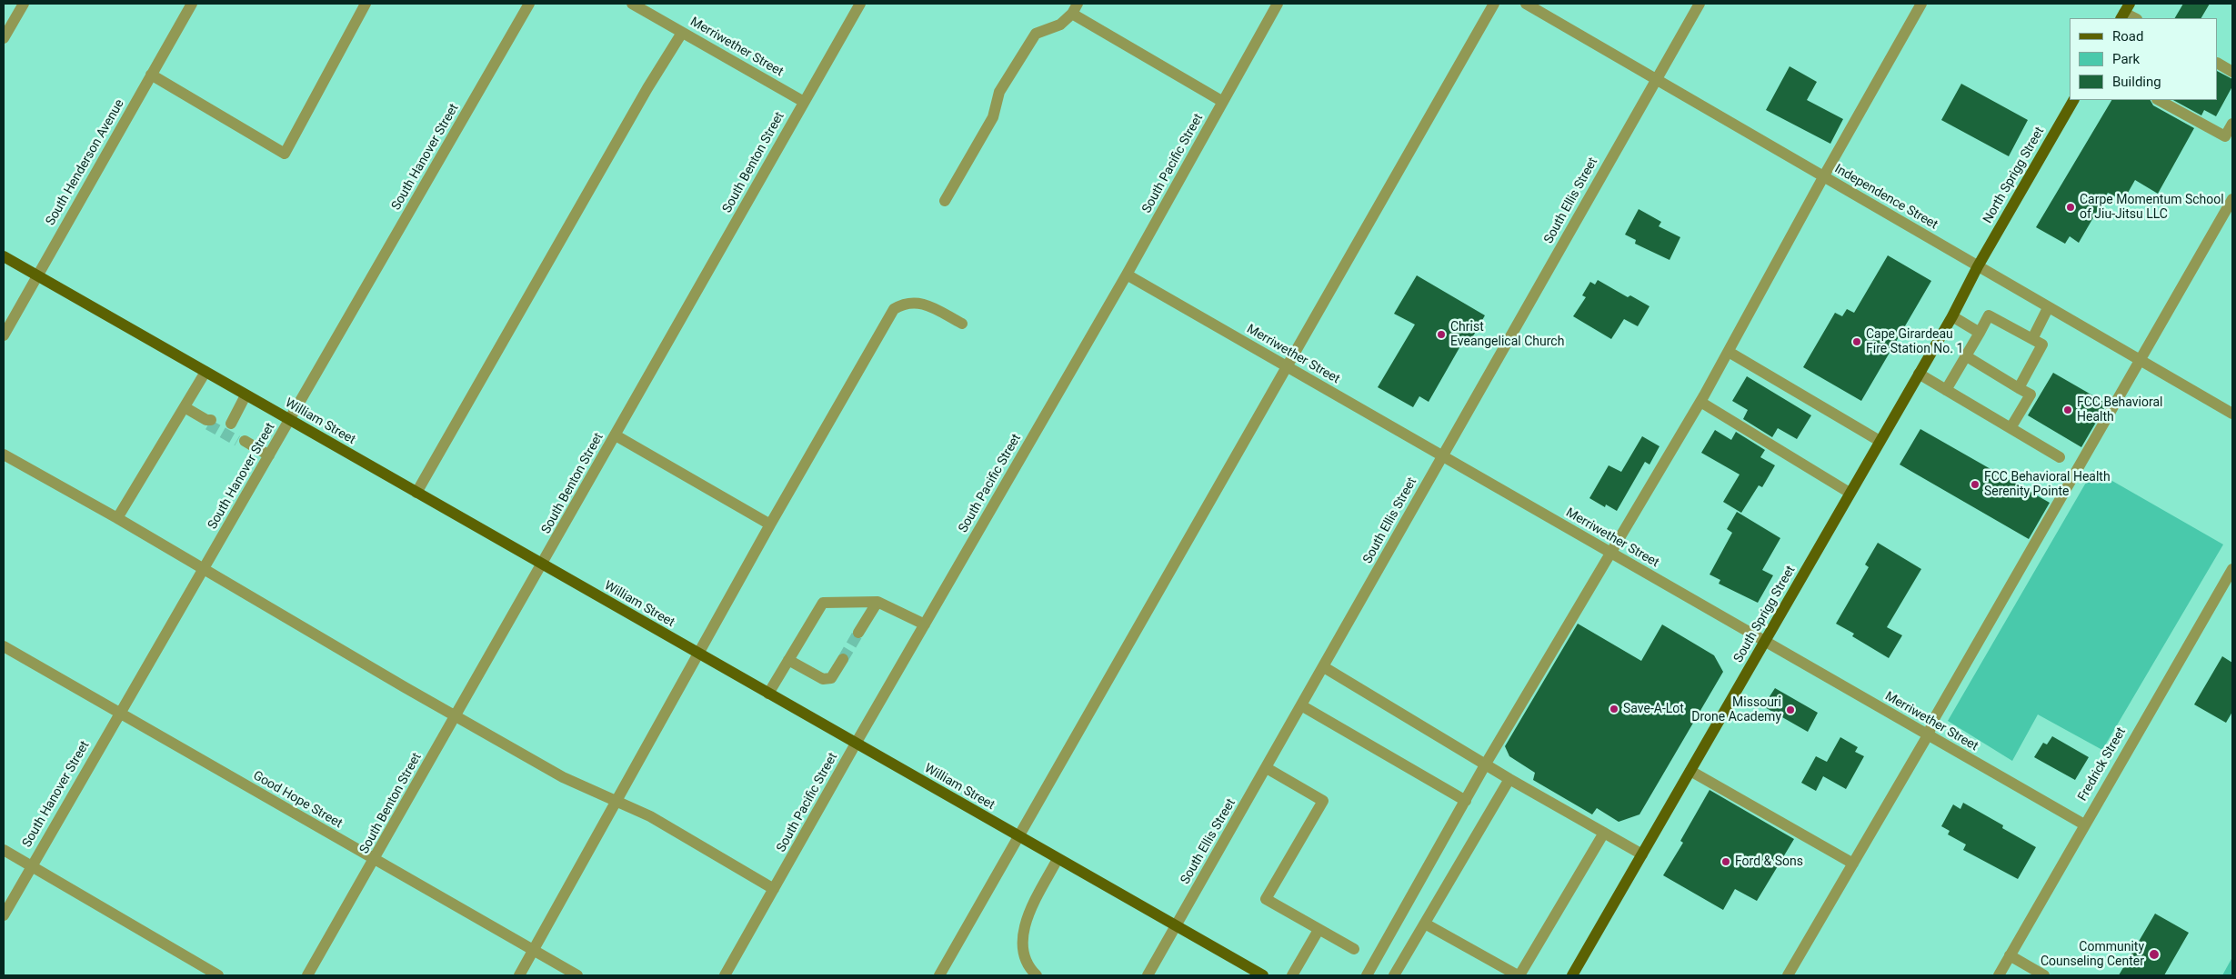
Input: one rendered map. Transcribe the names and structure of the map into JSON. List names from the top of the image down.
{
  "streets": {
    "main road": ["North Sprigg Street", "William Street", "South Sprigg Street"],
    "street": [
      "Merriwether Street",
      "South Hanover Street",
      "South Henderson Avenue",
      "South Benton Street",
      "South Pacific Street",
      "Independence Street",
      "South Ellis Street",
      "Fredrick Street",
      "Good Hope Street"
    ]
  },
  "crossings": [
    ["Merriwether Street", "South Benton Street"],
    ["Merriwether Street", "South Pacific Street"],
    ["Merriwether Street", "South Ellis Street"],
    ["Merriwether Street", "South Sprigg Street"],
    ["Merriwether Street", "Fredrick Street"],
    ["South Hanover Street", "William Street"],
    ["South Hanover Street", "Good Hope Street"],
    ["South Henderson Avenue", "William Street"],
    ["South Benton Street", "William Street"],
    ["South Benton Street", "Good Hope Street"],
    ["South Pacific Street", "William Street"],
    ["North Sprigg Street", "Independence Street"],
    ["North Sprigg Street", "South Sprigg Street"],
    ["Independence Street", "South Ellis Street"],
    ["Independence Street", "South Sprigg Street"],
    ["South Ellis Street", "William Street"]
  ],
  "places": [
    "Carpe Momentum School of Jiu-Jitsu LLC",
    "Christ Eveangelical Church",
    "Cape Girardeau Fire Station No. 1",
    "FCC Behavioral Health",
    "FCC Behavioral Health Serenity Pointe",
    "Save-A-Lot",
    "Missouri Drone Academy",
    "Ford & Sons",
    "Community Counseling Center"
  ],
  "legend": ["Road", "Park", "Building"]
}
